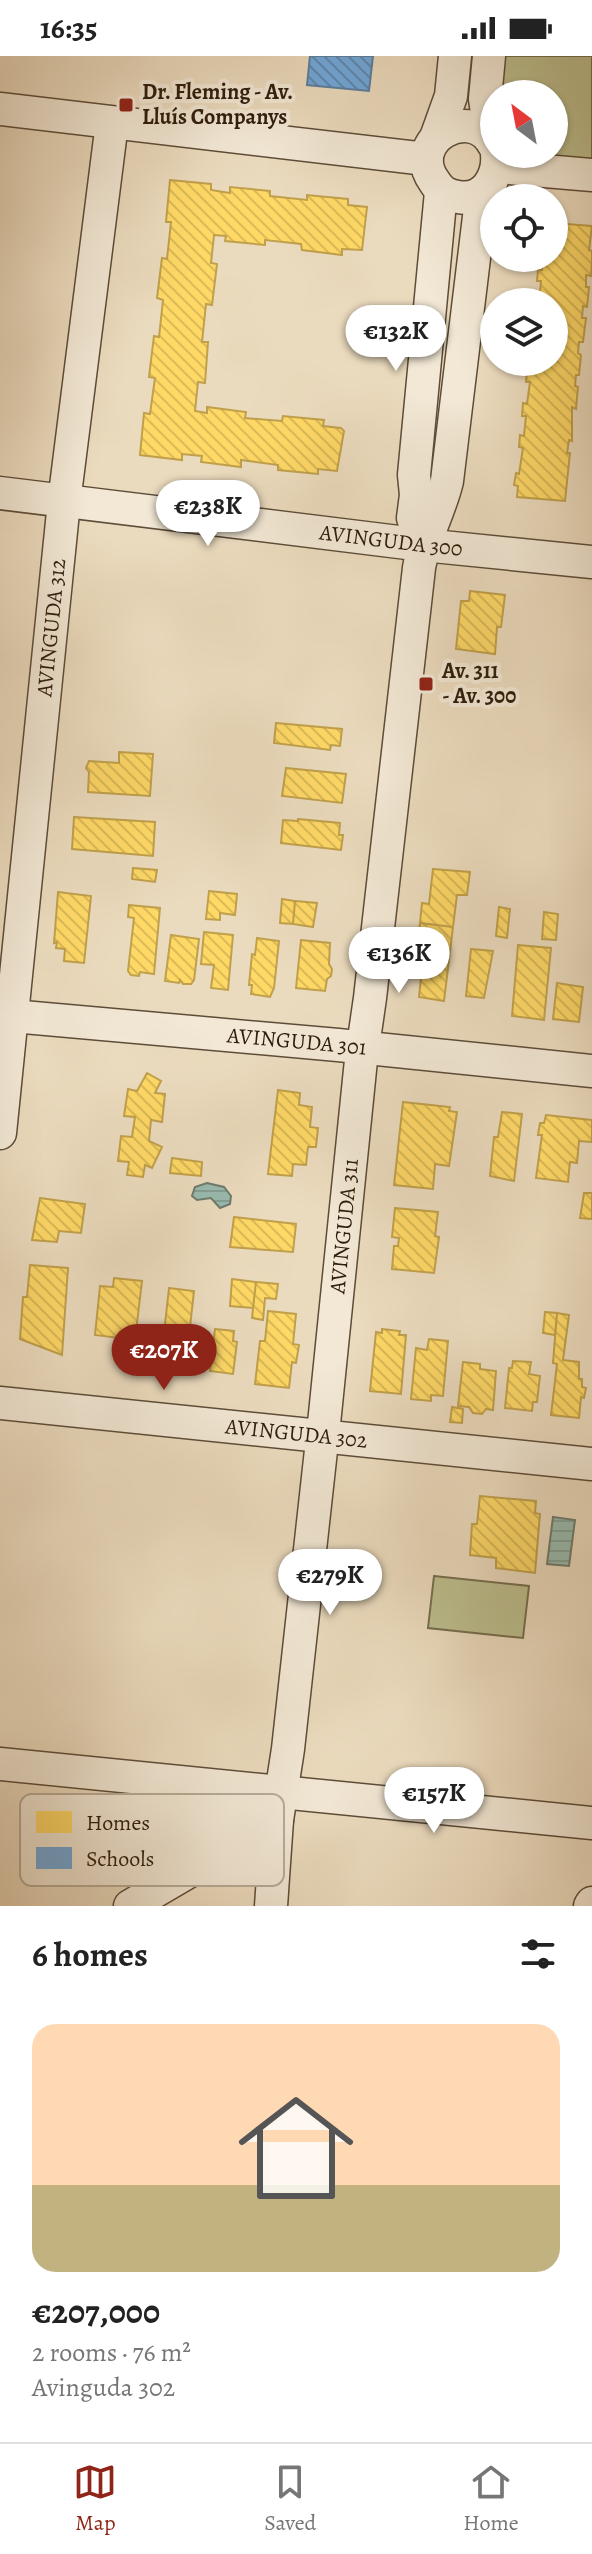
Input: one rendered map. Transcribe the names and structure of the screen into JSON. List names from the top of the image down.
{
  "streets": {
    "street": [
      "AVINGUDA 300",
      "AVINGUDA 312",
      "AVINGUDA 301",
      "AVINGUDA 311",
      "AVINGUDA 302"
    ]
  },
  "crossings": [
    ["AVINGUDA 300", "AVINGUDA 312"],
    ["AVINGUDA 300", "AVINGUDA 311"],
    ["AVINGUDA 312", "AVINGUDA 301"],
    ["AVINGUDA 301", "AVINGUDA 311"],
    ["AVINGUDA 311", "AVINGUDA 302"]
  ],
  "places": {
    "transit": ["Dr. Fleming - Av. Lluís Companys", "Av. 311 - Av. 300"]
  },
  "legend": ["Homes", "Schools"],
  "north": "top left",
  "page": {
    "status": "16:35",
    "price": [
      "€132K",
      "€238K",
      "€136K",
      "€207K",
      "€279K",
      "€157K"
    ],
    "heading": "6 homes",
    "list": [
      {
        "name": "€207,000",
        "note": "2 rooms · 76 m² · Avinguda 302"
      }
    ],
    "tabs": ["Map", "Saved", "Home"]
  }
}
